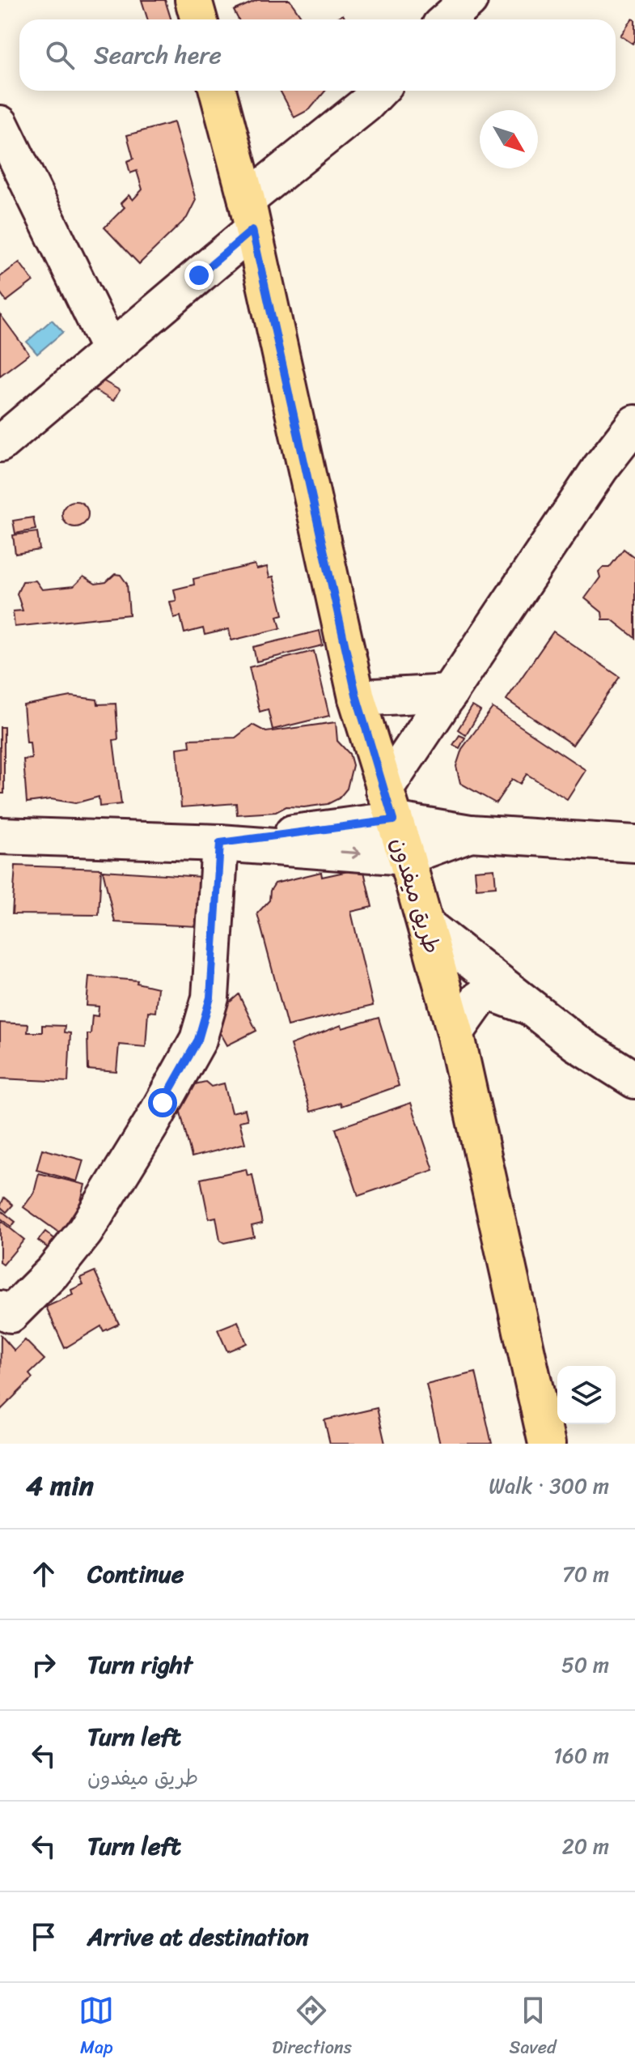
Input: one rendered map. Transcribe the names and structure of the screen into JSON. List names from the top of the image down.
{
  "streets": {
    "main road": ["طريق ميفدون"]
  },
  "north": "bottom right",
  "page": {
    "search": "Search here",
    "heading": ["4 min", "Walk · 300 m"],
    "list": [
      ["Continue", "70 m"],
      ["Turn right", "50 m"],
      ["Turn left", "طريق ميفدون", "160 m"],
      ["Turn left", "20 m"],
      "Arrive at destination"
    ],
    "nav": ["Map", "Directions", "Saved"]
  }
}
